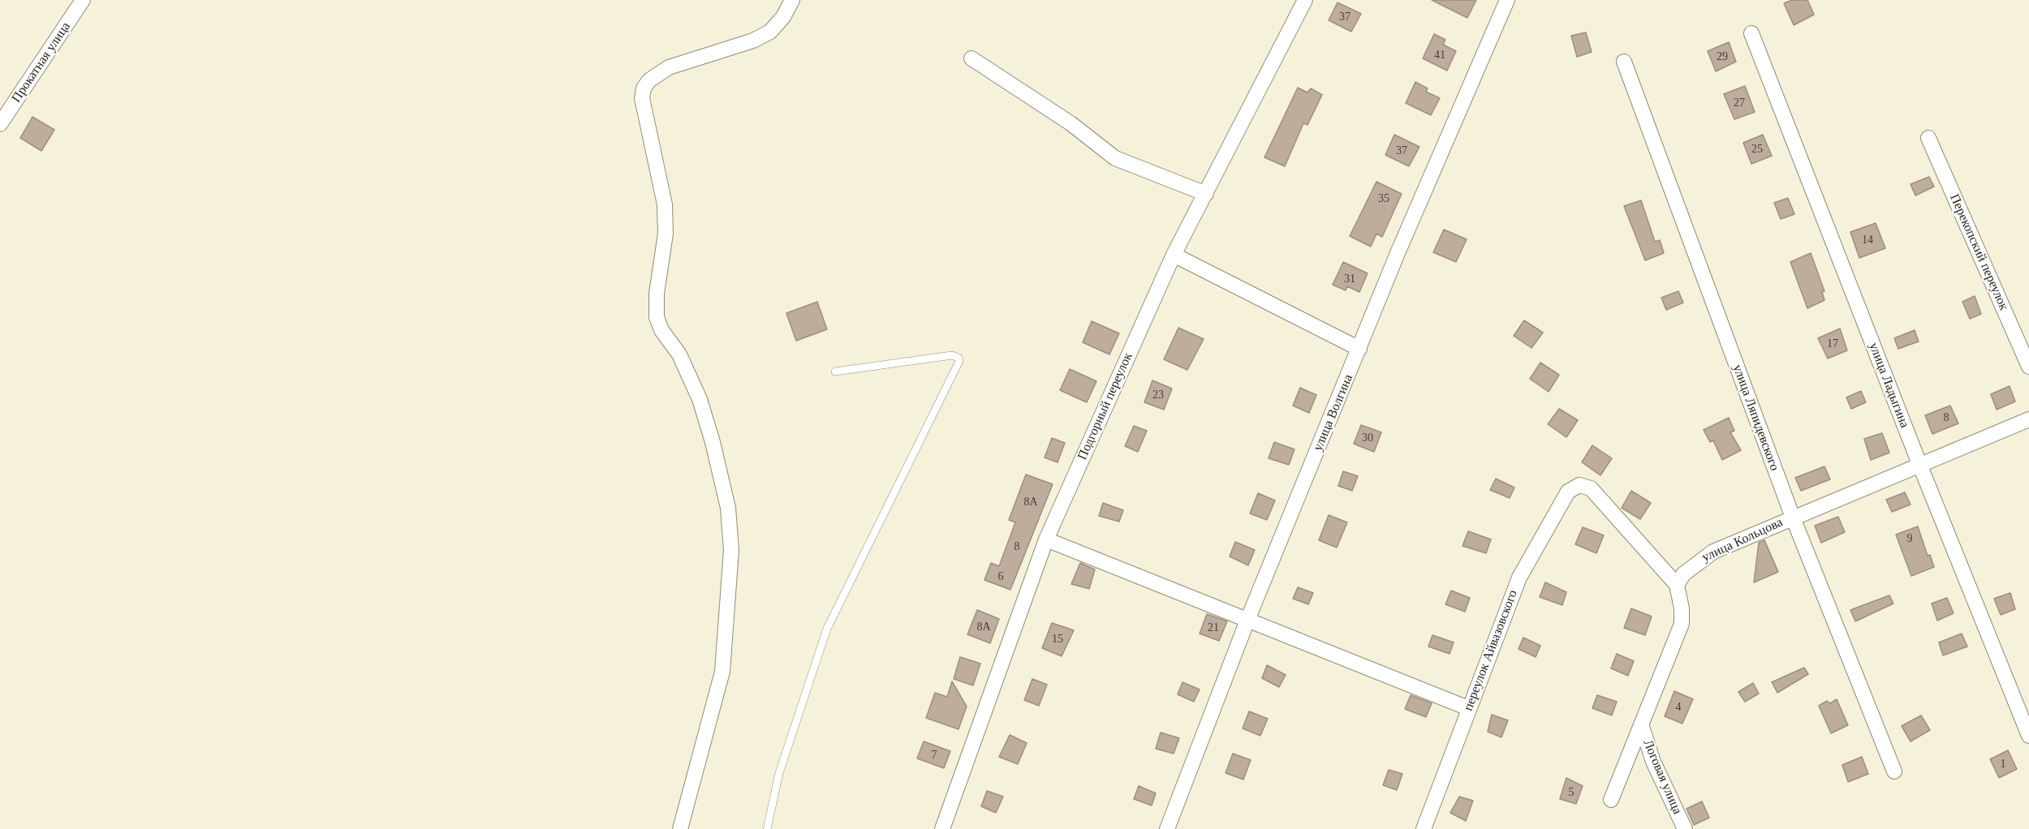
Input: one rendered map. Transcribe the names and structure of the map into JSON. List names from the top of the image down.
{
  "streets": {
    "street": [
      "Прокатная улица",
      "Перекопский переулок",
      "улица Ладыгина",
      "Подгорный переулок",
      "улица Волгина",
      "улица Ляпидевского",
      "улица Кольцова",
      "переулок Айвазовского",
      "Логовая улица"
    ]
  },
  "crossings": [
    ["улица Ладыгина", "улица Кольцова"],
    ["улица Ляпидевского", "улица Кольцова"],
    ["улица Кольцова", "переулок Айвазовского"]
  ],
  "house_numbers": [
    "37",
    "41",
    "29",
    "27",
    "25",
    "37",
    "35",
    "14",
    "31",
    "17",
    "23",
    "8",
    "30",
    "8А",
    "9",
    "8",
    "6",
    "8А",
    "21",
    "15",
    "4",
    "7",
    "1",
    "5"
  ]
}
